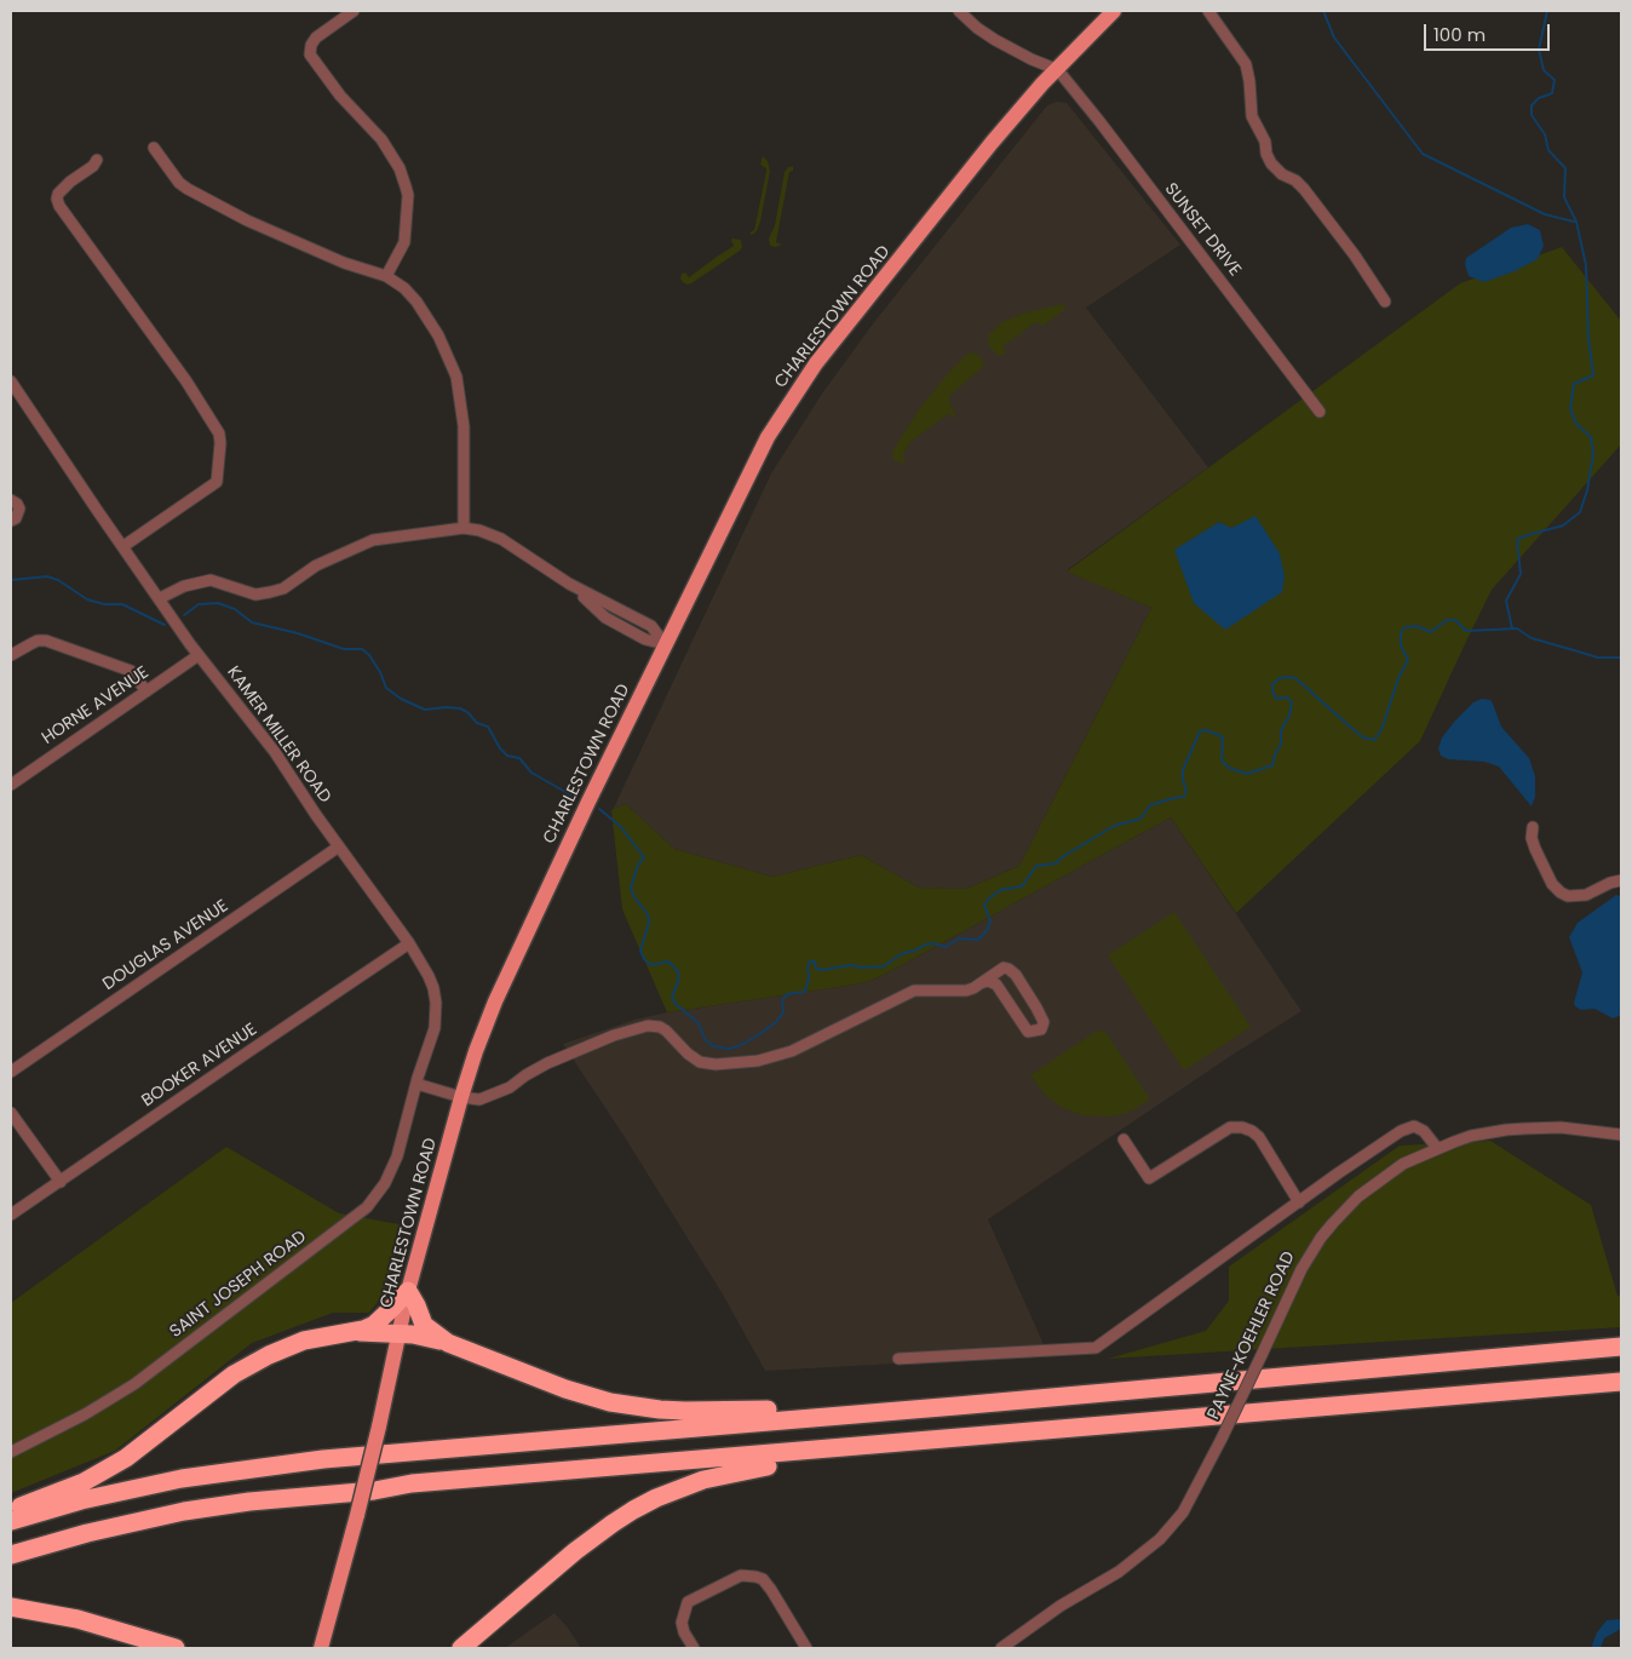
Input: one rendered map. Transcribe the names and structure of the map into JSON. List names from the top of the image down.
{
  "streets": {
    "main road": ["CHARLESTOWN ROAD"],
    "street": [
      "SUNSET DRIVE",
      "HORNE AVENUE",
      "KAMER MILLER ROAD",
      "DOUGLAS AVENUE",
      "BOOKER AVENUE",
      "SAINT JOSEPH ROAD",
      "PAYNE-KOEHLER ROAD"
    ]
  },
  "crossings": [
    ["SUNSET DRIVE", "CHARLESTOWN ROAD"],
    ["HORNE AVENUE", "KAMER MILLER ROAD"],
    ["KAMER MILLER ROAD", "DOUGLAS AVENUE"],
    ["KAMER MILLER ROAD", "BOOKER AVENUE"],
    ["KAMER MILLER ROAD", "SAINT JOSEPH ROAD"]
  ],
  "scale_bar": "100 m"
}
